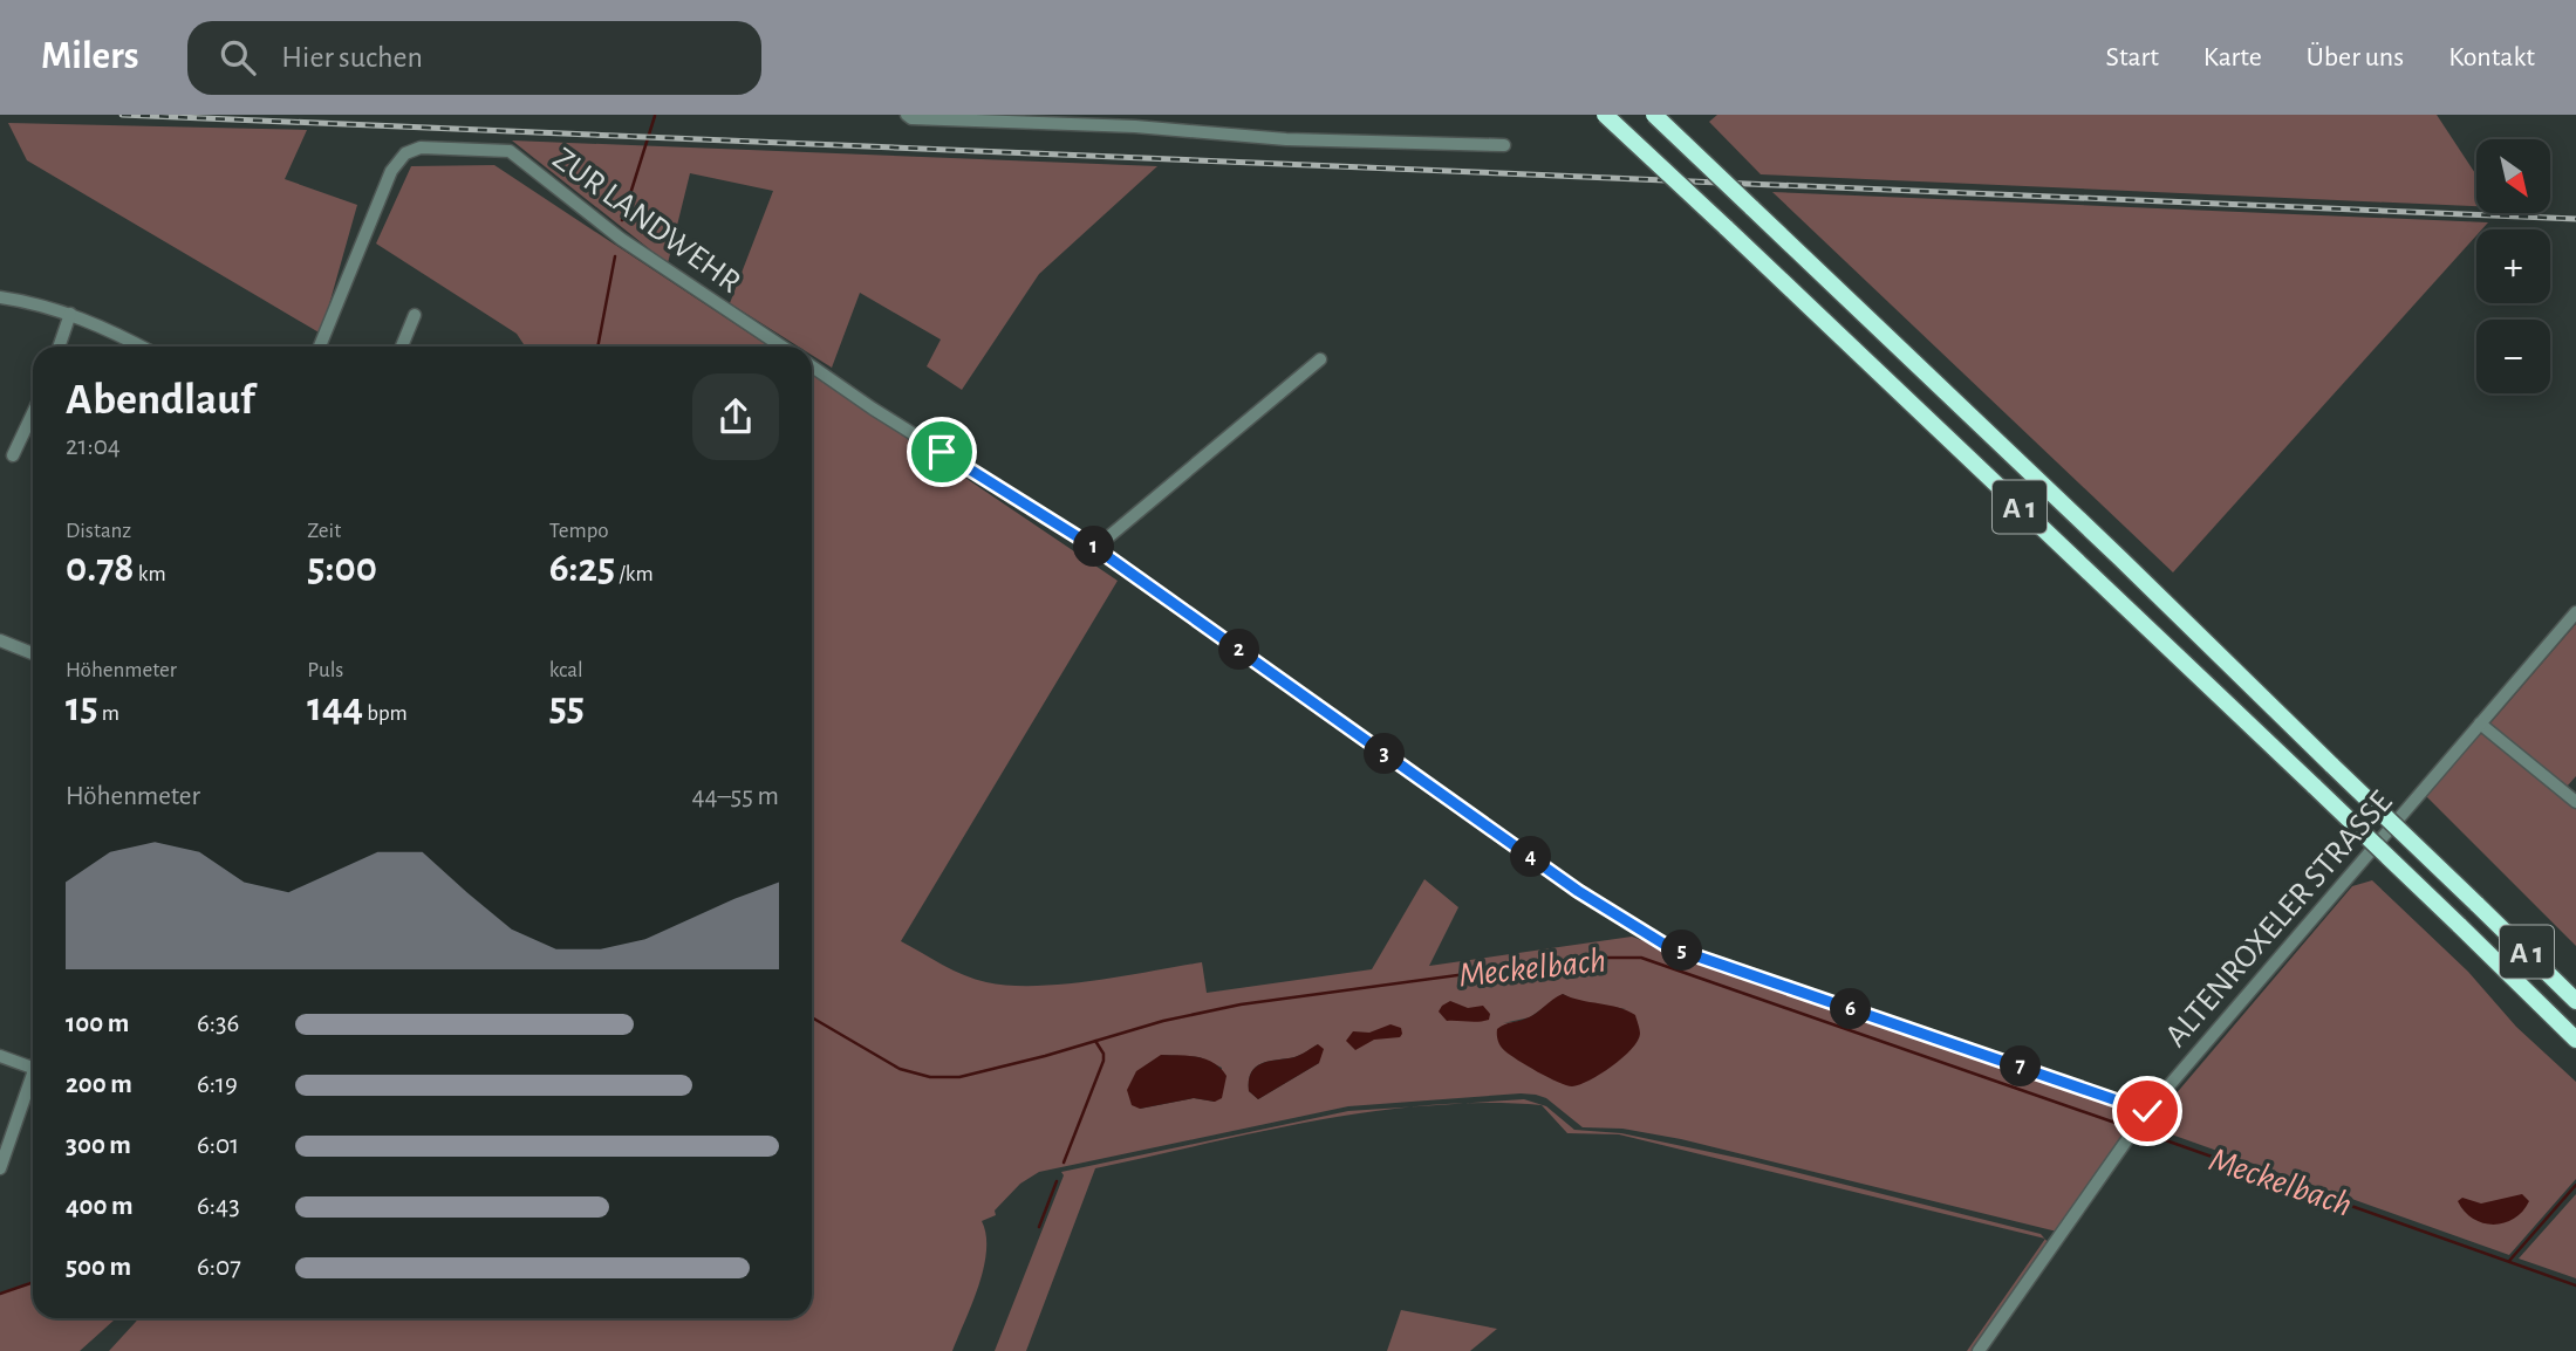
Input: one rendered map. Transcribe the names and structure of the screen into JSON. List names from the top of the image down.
{
  "streets": {
    "highway": ["A 1"],
    "street": ["ZUR LANDWEHR", "ALTENROXELER STRASSE"]
  },
  "water": ["Meckelbach"],
  "north": "bottom right",
  "page": {
    "header": "Milers",
    "search": "Hier suchen",
    "nav": [
      "Start",
      "Karte",
      "Über uns",
      "Kontakt"
    ],
    "map_buttons": ["+", "−"],
    "heading": ["Abendlauf", "21:04"],
    "stats": [
      ["Distanz", "0.78 km"],
      ["Zeit", "5:00"],
      ["Tempo", "6:25 /km"],
      ["Höhenmeter", "15 m"],
      ["Puls", "144 bpm"],
      ["kcal", "55"]
    ],
    "pins": [
      "1",
      "2",
      "3",
      "4",
      "5",
      "6",
      "7"
    ],
    "chart": ["Höhenmeter", "44–55 m"],
    "list": [
      {
        "name": "100 m",
        "note": "6:36"
      },
      {
        "name": "200 m",
        "note": "6:19"
      },
      {
        "name": "300 m",
        "note": "6:01"
      },
      {
        "name": "400 m",
        "note": "6:43"
      },
      {
        "name": "500 m",
        "note": "6:07"
      }
    ]
  }
}
